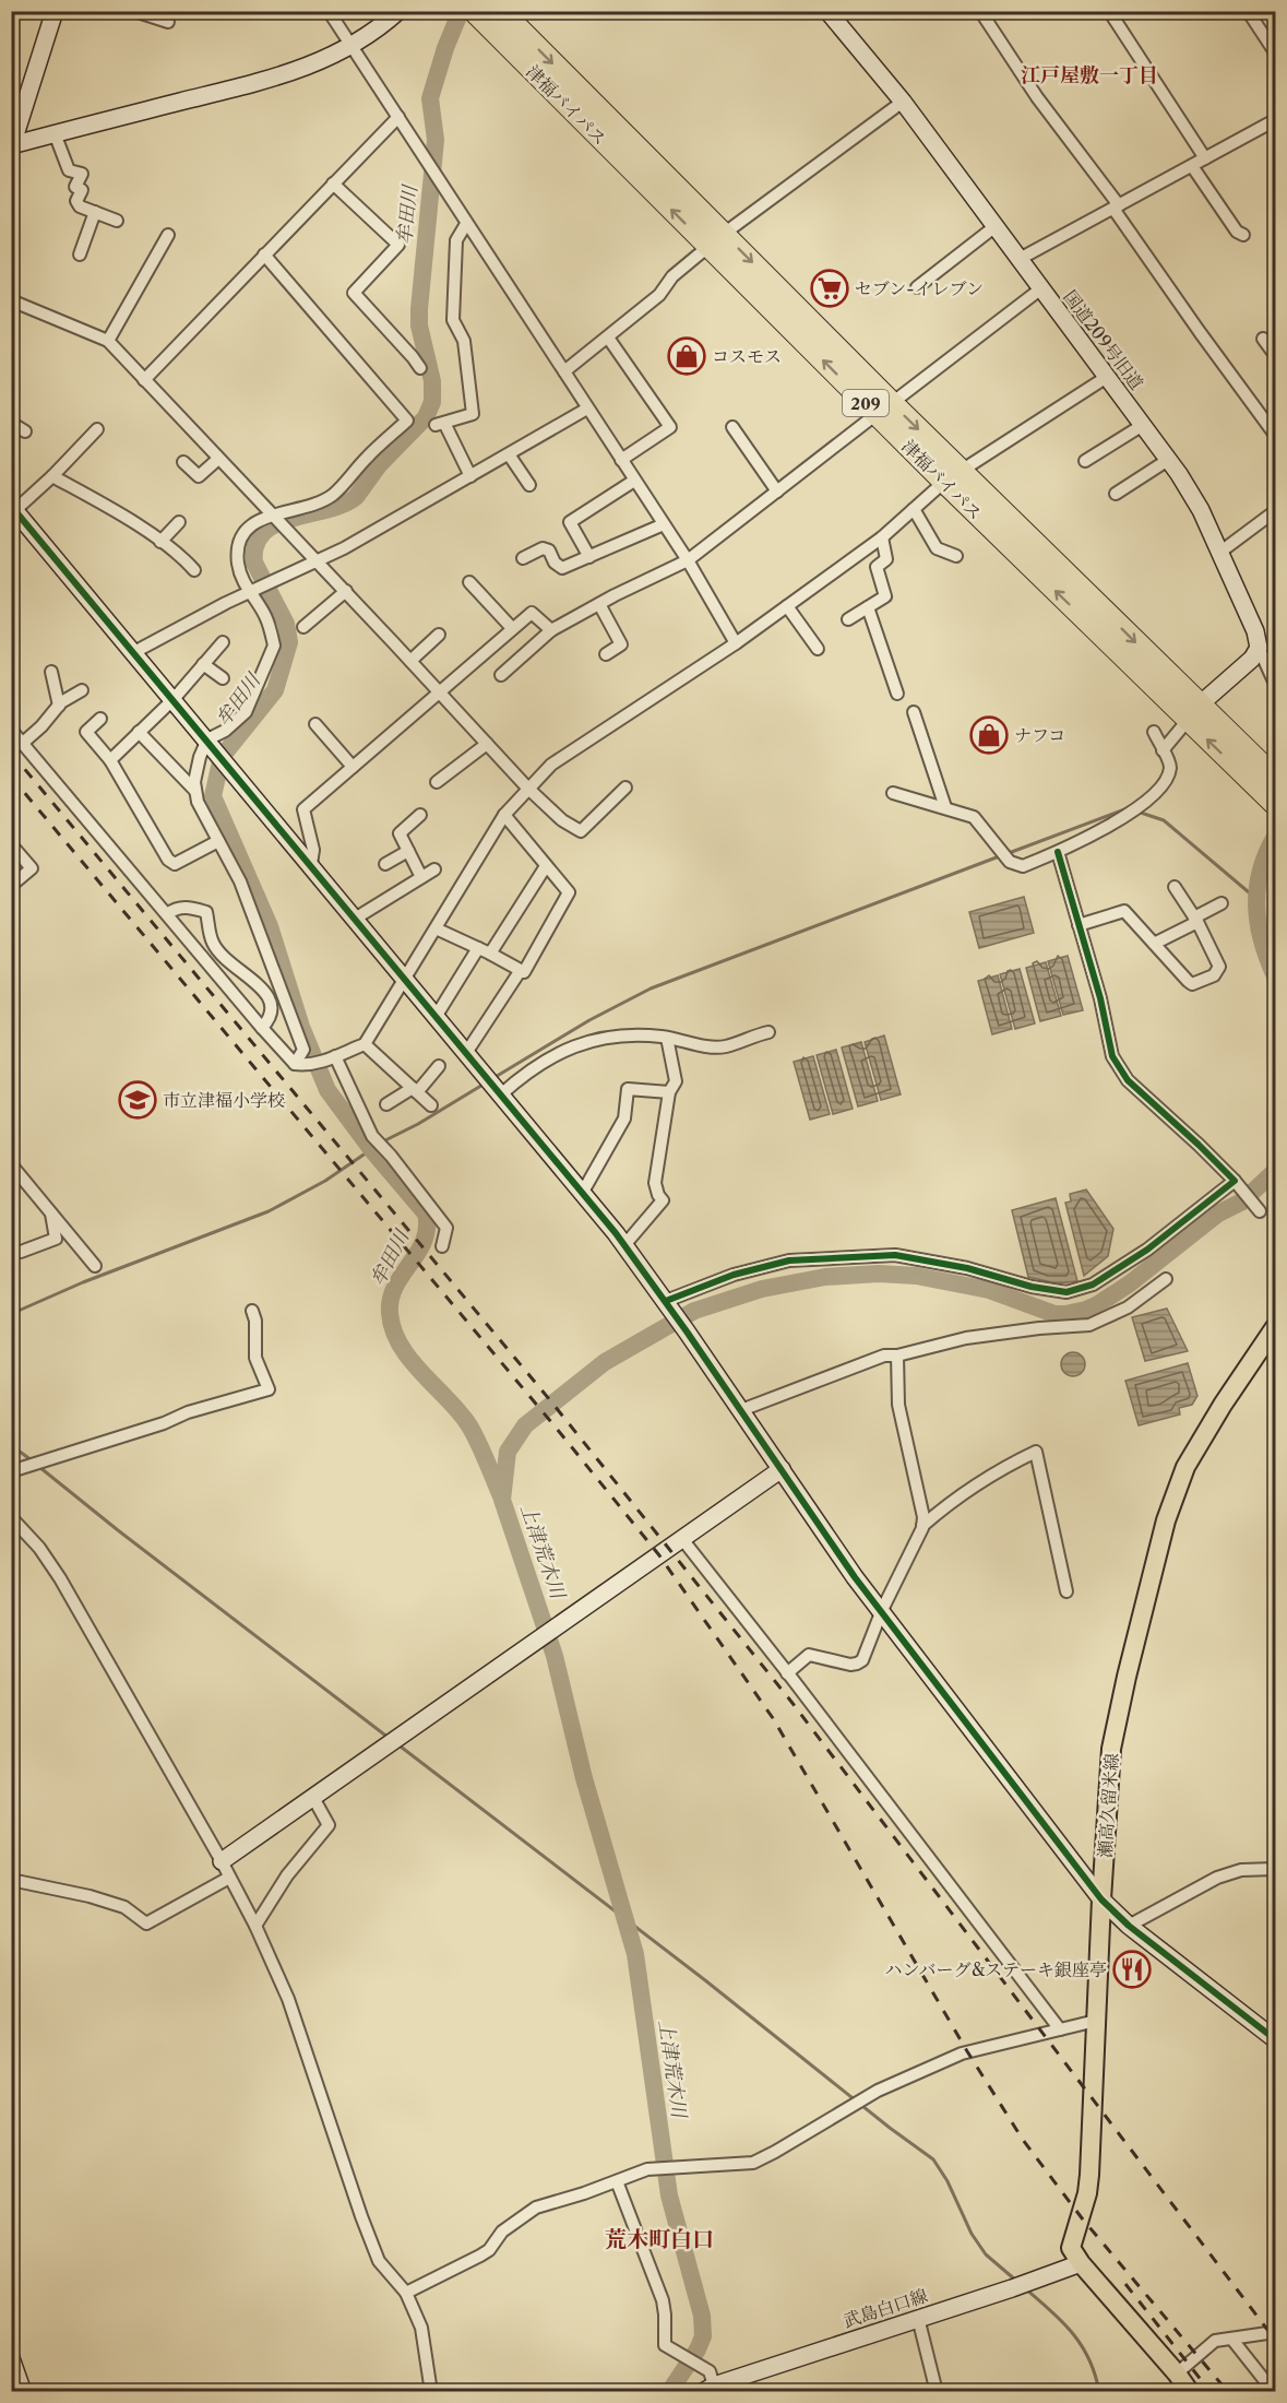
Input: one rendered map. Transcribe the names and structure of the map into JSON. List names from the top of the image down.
{
  "streets": {
    "highway": ["津福バイパス", "209"],
    "main road": ["瀬高久留米線"],
    "street": ["国道209号旧道", "武島白口線"]
  },
  "crossings": [
    ["瀬高久留米線", "武島白口線"]
  ],
  "districts": ["江戸屋敷一丁目", "荒木町白口"],
  "water": ["牟田川", "上津荒木川"],
  "places": {
    "supermarket": ["セブン-イレブン"],
    "shop": ["コスモス", "ナフコ"],
    "school or university": ["市立津福小学校"],
    "restaurant": ["ハンバーグ&ステーキ銀座亭"]
  }
}
